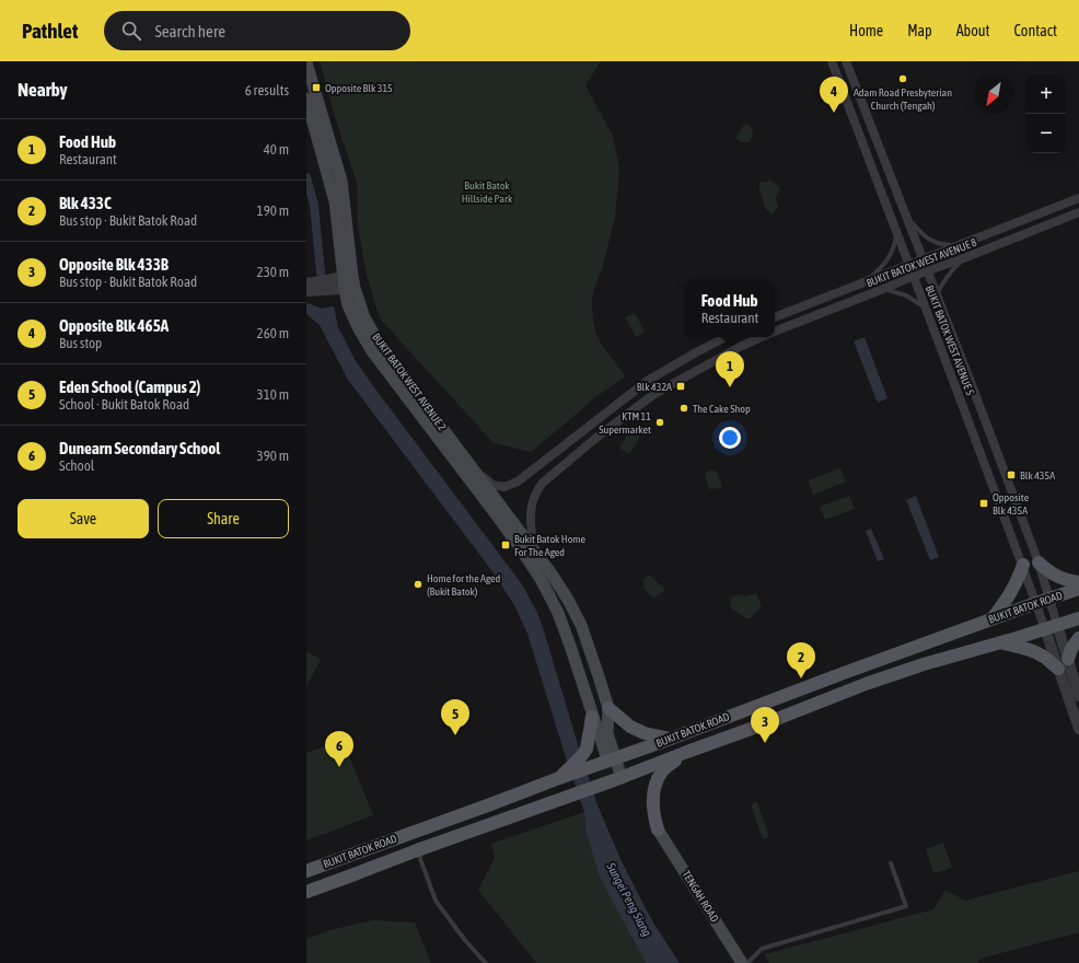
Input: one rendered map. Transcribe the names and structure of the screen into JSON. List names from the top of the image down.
{
  "streets": {
    "main road": ["BUKIT BATOK WEST AVENUE 2", "BUKIT BATOK ROAD", "TENGAH ROAD"],
    "street": ["BUKIT BATOK WEST AVENUE 8", "BUKIT BATOK WEST AVENUE 5"]
  },
  "crossings": [
    ["BUKIT BATOK WEST AVENUE 8", "BUKIT BATOK WEST AVENUE 5"],
    ["BUKIT BATOK WEST AVENUE 8", "BUKIT BATOK WEST AVENUE 2"],
    ["BUKIT BATOK WEST AVENUE 5", "BUKIT BATOK ROAD"],
    ["BUKIT BATOK WEST AVENUE 2", "BUKIT BATOK ROAD"]
  ],
  "water": ["Sungei Peng Siang"],
  "parks": ["Bukit Batok Hillside Park"],
  "places": {
    "other": [
      "Adam Road Presbyterian Church (Tengah)",
      "The Cake Shop",
      "KTM 11 Supermarket",
      "Home for the Aged (Bukit Batok)"
    ],
    "transit": [
      "Opposite Blk 315",
      "Blk 432A",
      "Blk 435A",
      "Opposite Blk 435A",
      "Bukit Batok Home For The Aged"
    ]
  },
  "north": "bottom left",
  "page": {
    "header": "Pathlet",
    "search": "Search here",
    "nav": [
      "Home",
      "Map",
      "About",
      "Contact"
    ],
    "heading": ["Nearby", "6 results"],
    "map_buttons": ["+", "−"],
    "pins": [
      "4",
      "1",
      "2",
      "5",
      "3",
      "6"
    ],
    "list": [
      {
        "mark": "1",
        "name": "Food Hub",
        "note": "Restaurant",
        "value": "40 m"
      },
      {
        "mark": "2",
        "name": "Blk 433C",
        "note": "Bus stop · Bukit Batok Road",
        "value": "190 m"
      },
      {
        "mark": "3",
        "name": "Opposite Blk 433B",
        "note": "Bus stop · Bukit Batok Road",
        "value": "230 m"
      },
      {
        "mark": "4",
        "name": "Opposite Blk 465A",
        "note": "Bus stop",
        "value": "260 m"
      },
      {
        "mark": "5",
        "name": "Eden School (Campus 2)",
        "note": "School · Bukit Batok Road",
        "value": "310 m"
      },
      {
        "mark": "6",
        "name": "Dunearn Secondary School",
        "note": "School",
        "value": "390 m"
      }
    ],
    "popup": ["Food Hub", "Restaurant"],
    "buttons": ["Save", "Share"]
  }
}
